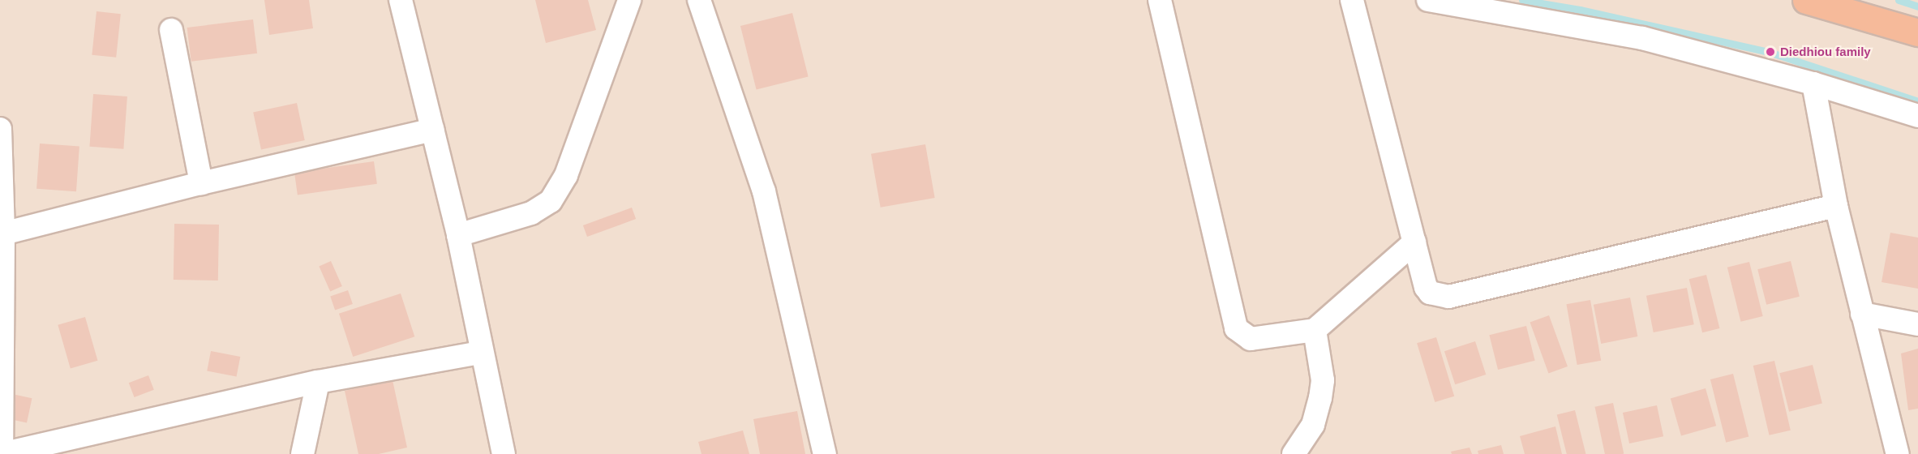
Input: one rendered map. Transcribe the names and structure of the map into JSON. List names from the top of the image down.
{
  "places": ["Diedhiou family"]
}
